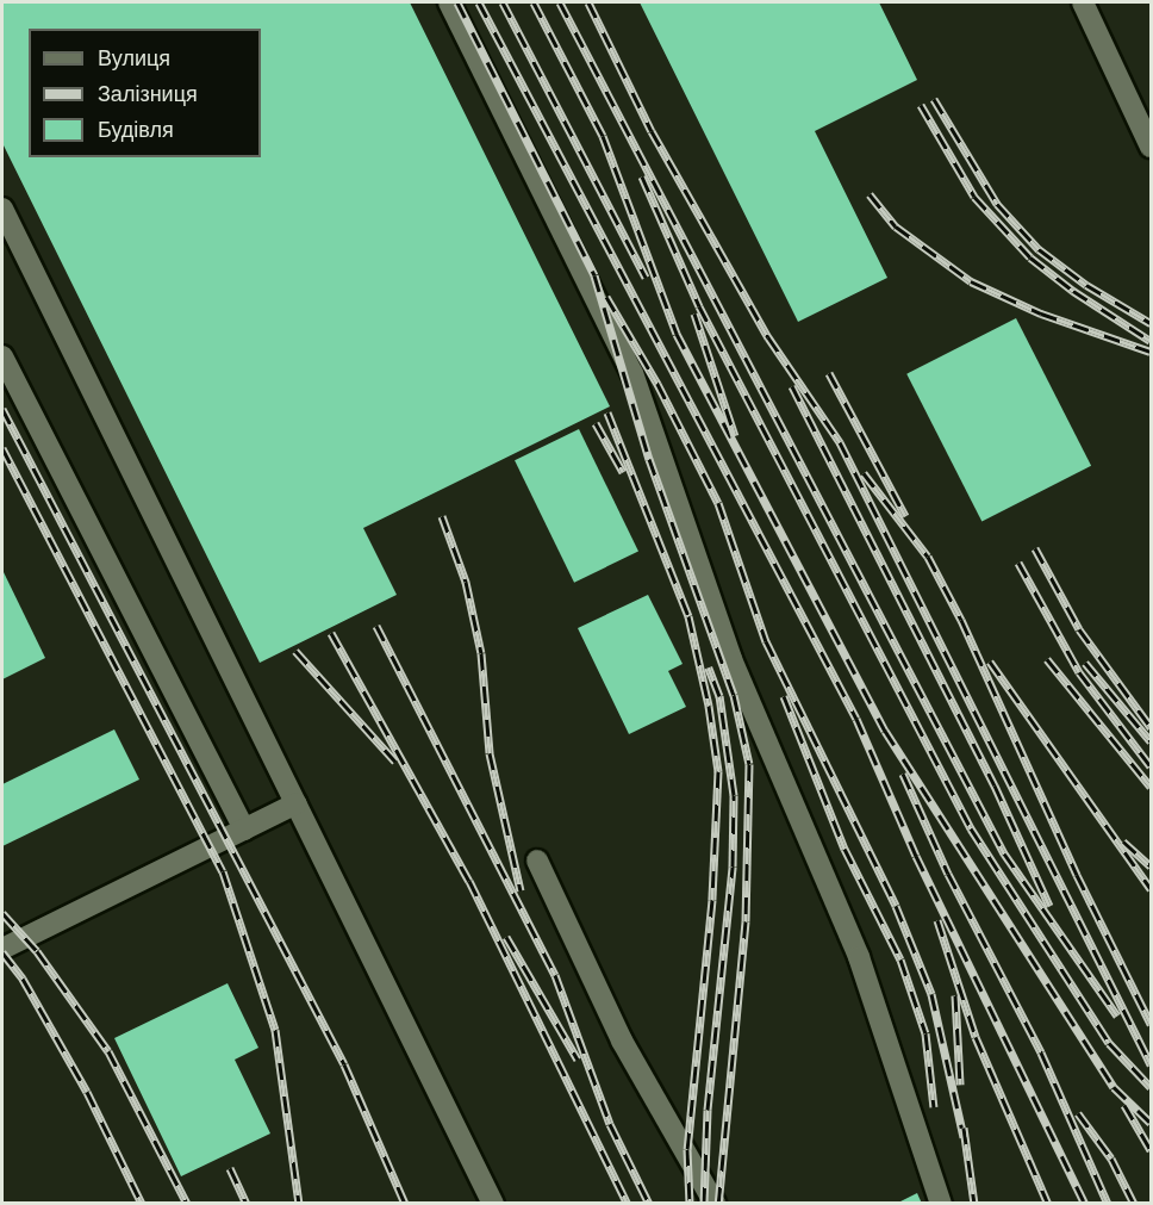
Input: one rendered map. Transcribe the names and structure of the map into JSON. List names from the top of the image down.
{
  "legend": ["Вулиця", "Залізниця", "Будівля"]
}
